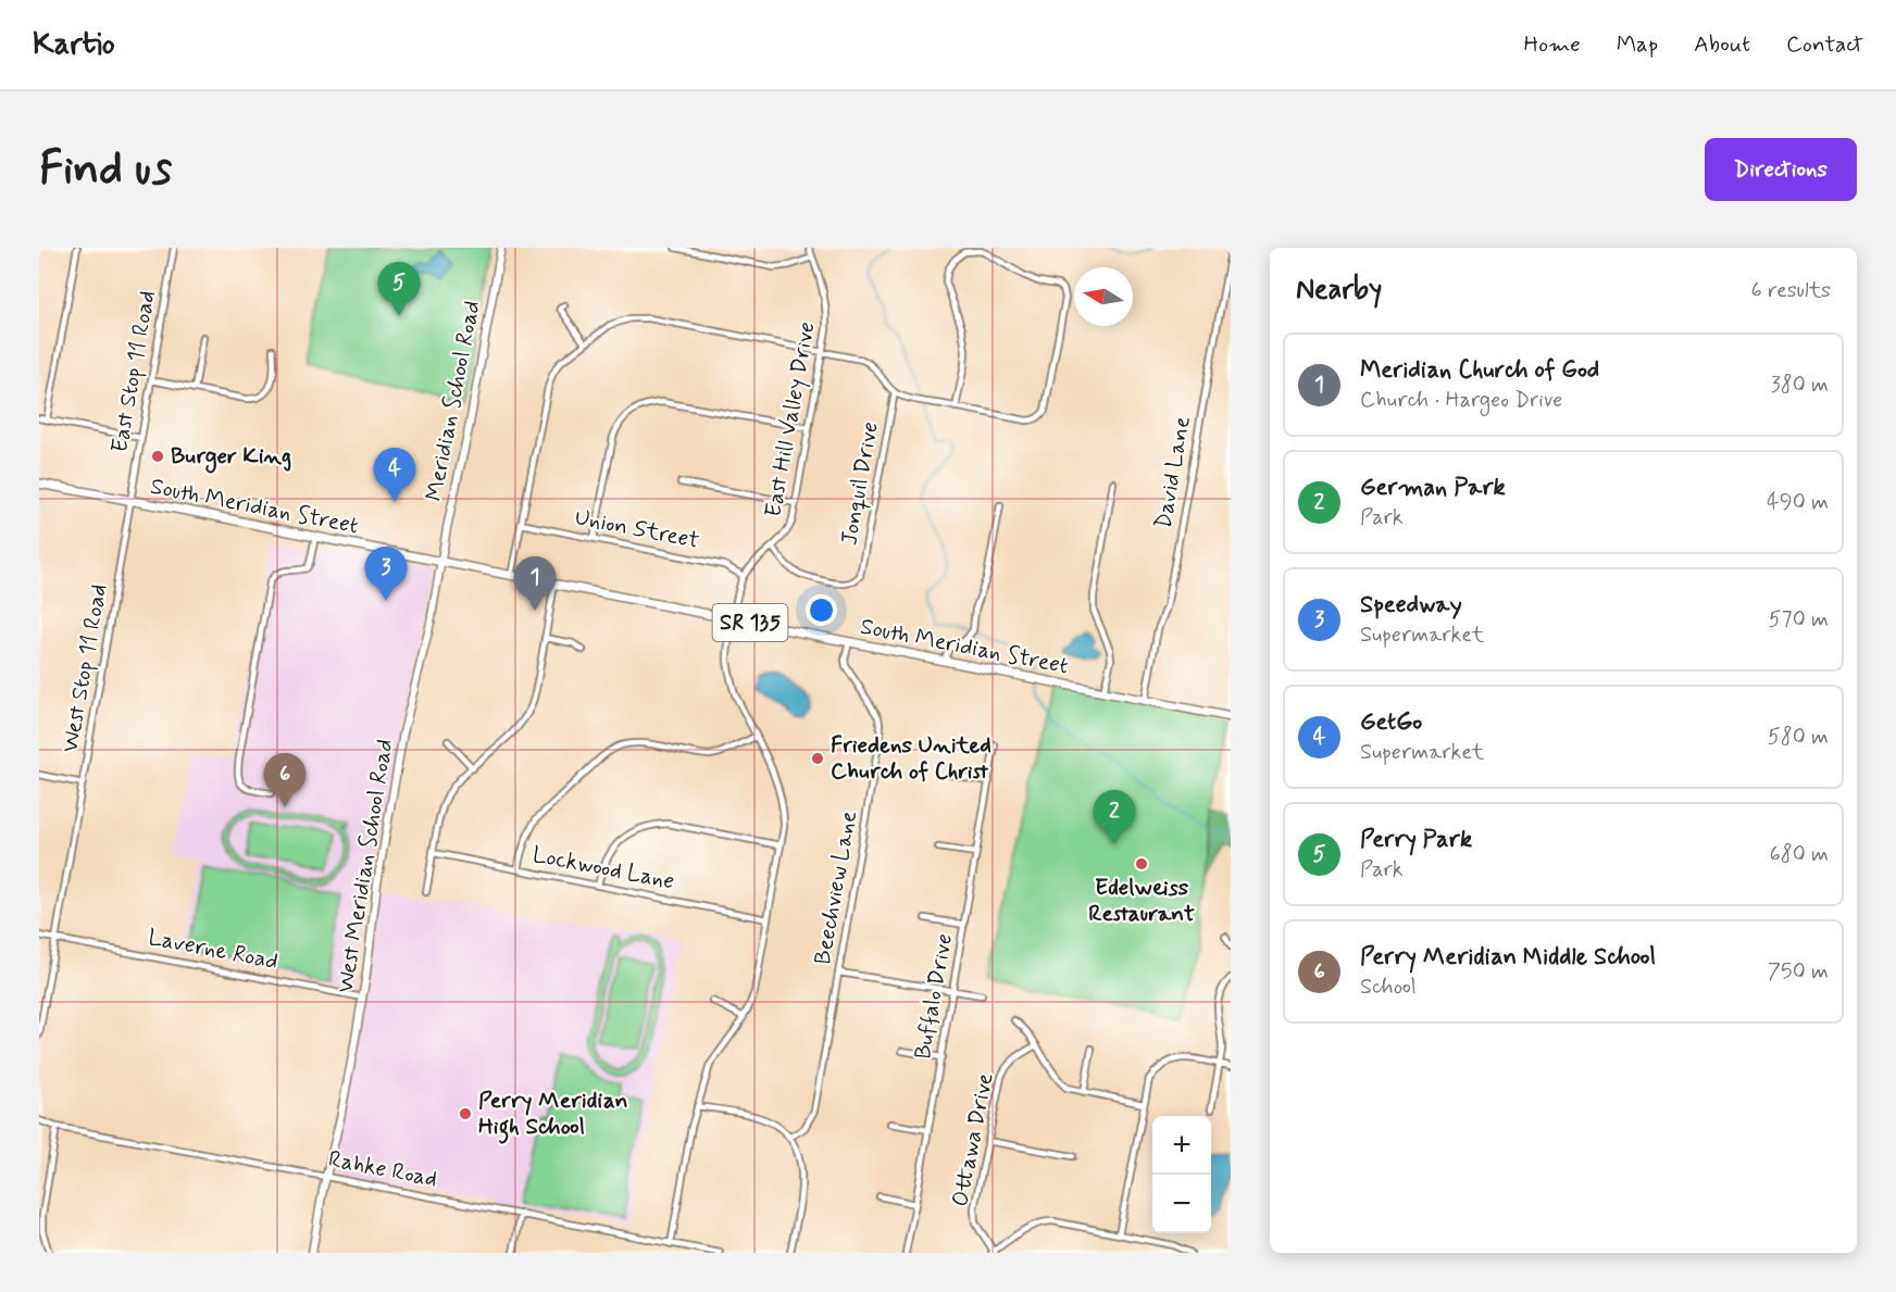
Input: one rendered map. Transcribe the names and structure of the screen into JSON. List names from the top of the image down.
{
  "streets": {
    "main road": [
      "Meridian School Road",
      "South Meridian Street",
      "SR 135",
      "West Meridian School Road"
    ],
    "street": [
      "East Stop 11 Road",
      "East Hill Valley Drive",
      "David Lane",
      "Jonquil Drive",
      "Union Street",
      "West Stop 11 Road",
      "Lockwood Lane",
      "Beechview Lane",
      "Laverne Road",
      "Buffalo Drive",
      "Ottawa Drive",
      "Rahke Road"
    ]
  },
  "crossings": [
    ["East Stop 11 Road", "South Meridian Street"],
    ["East Stop 11 Road", "West Stop 11 Road"],
    ["Meridian School Road", "South Meridian Street"],
    ["Meridian School Road", "West Meridian School Road"],
    ["East Hill Valley Drive", "Jonquil Drive"],
    ["East Hill Valley Drive", "South Meridian Street"],
    ["East Hill Valley Drive", "Union Street"],
    ["East Hill Valley Drive", "Lockwood Lane"],
    ["East Hill Valley Drive", "Rahke Road"],
    ["David Lane", "South Meridian Street"],
    ["South Meridian Street", "West Stop 11 Road"],
    ["South Meridian Street", "West Meridian School Road"],
    ["South Meridian Street", "Beechview Lane"],
    ["West Stop 11 Road", "Laverne Road"],
    ["West Meridian School Road", "Laverne Road"],
    ["West Meridian School Road", "Rahke Road"]
  ],
  "places": [
    "Burger King",
    "Friedens United Church of Christ",
    "Edelweiss Restaurant",
    "Perry Meridian High School"
  ],
  "north": "left",
  "page": {
    "header": "Kartio",
    "nav": [
      "Home",
      "Map",
      "About",
      "Contact"
    ],
    "buttons": "Directions",
    "title": "Find us",
    "heading": ["Nearby", "6 results"],
    "pins": [
      "5",
      "4",
      "3",
      "1",
      "6",
      "2"
    ],
    "list": [
      {
        "mark": "1",
        "name": "Meridian Church of God",
        "note": "Church · Hargeo Drive",
        "value": "380 m"
      },
      {
        "mark": "2",
        "name": "German Park",
        "note": "Park",
        "value": "490 m"
      },
      {
        "mark": "3",
        "name": "Speedway",
        "note": "Supermarket",
        "value": "570 m"
      },
      {
        "mark": "4",
        "name": "GetGo",
        "note": "Supermarket",
        "value": "580 m"
      },
      {
        "mark": "5",
        "name": "Perry Park",
        "note": "Park",
        "value": "680 m"
      },
      {
        "mark": "6",
        "name": "Perry Meridian Middle School",
        "note": "School",
        "value": "750 m"
      }
    ],
    "map_buttons": ["+", "−"]
  }
}
